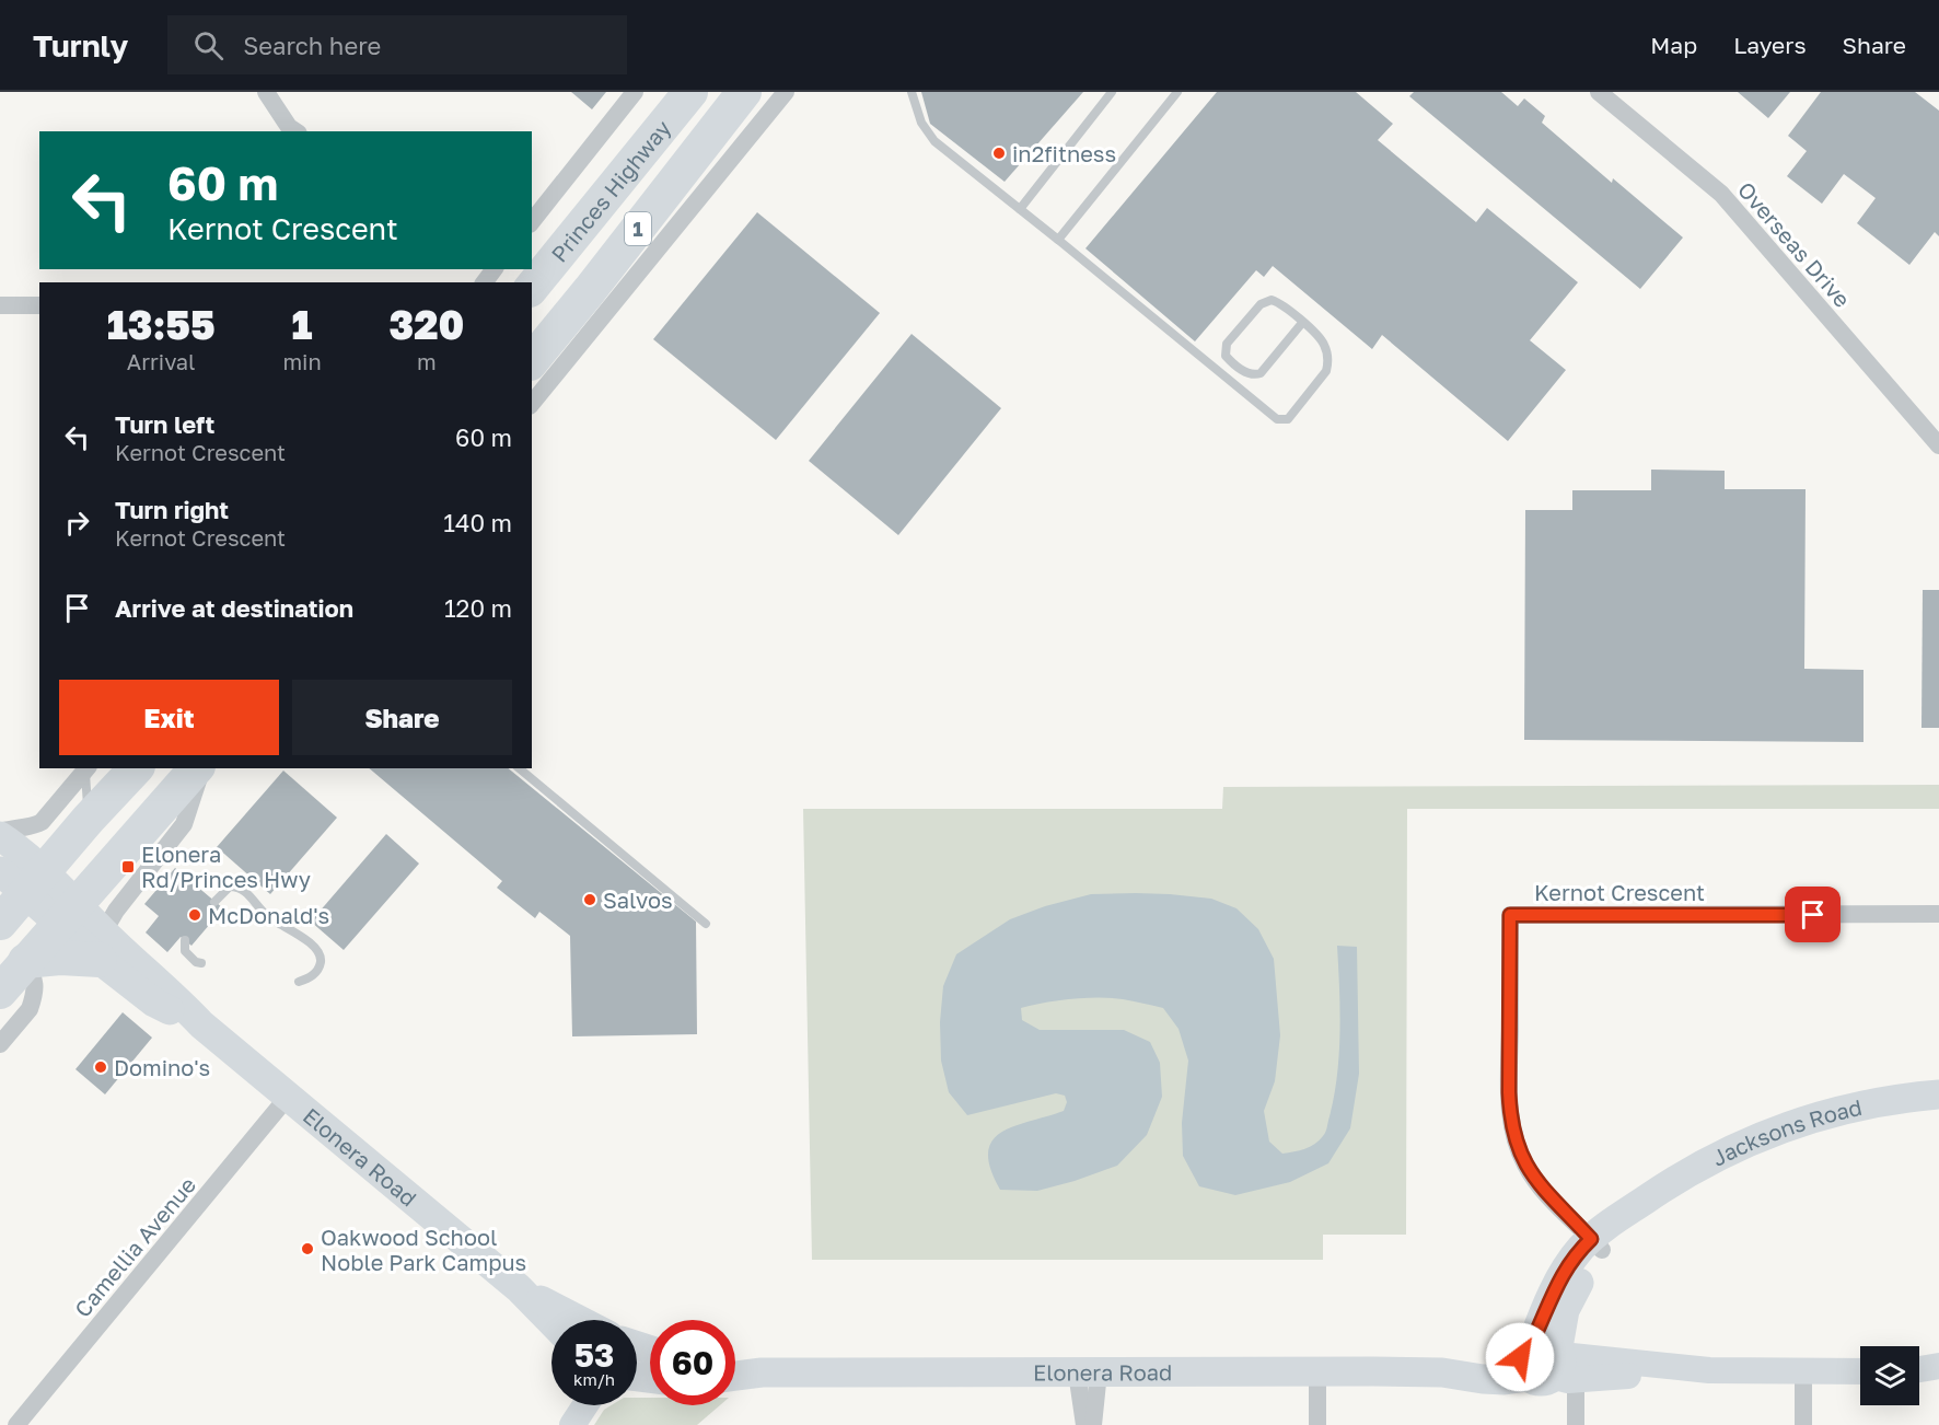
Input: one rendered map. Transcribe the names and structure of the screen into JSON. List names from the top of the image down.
{
  "streets": {
    "highway": ["Princes Highway", "1"],
    "main road": ["Jacksons Road", "Elonera Road"],
    "street": ["Overseas Drive", "Kernot Crescent", "Camellia Avenue"]
  },
  "crossings": [
    ["Kernot Crescent", "Jacksons Road"],
    ["Jacksons Road", "Elonera Road"],
    ["Elonera Road", "Camellia Avenue"]
  ],
  "places": {
    "other": [
      "in2fitness",
      "Salvos",
      "McDonald's",
      "Domino's",
      "Oakwood School Noble Park Campus"
    ],
    "transit": ["Elonera Rd/Princes Hwy"]
  },
  "page": {
    "header": "Turnly",
    "search": "Search here",
    "nav": ["Map", "Layers", "Share"],
    "turn": ["60 m", "Kernot Crescent"],
    "eta": [
      "13:55",
      "Arrival",
      "1",
      "min",
      "320",
      "m"
    ],
    "list": [
      {
        "name": "Turn left",
        "note": "Kernot Crescent",
        "value": "60 m"
      },
      {
        "name": "Turn right",
        "note": "Kernot Crescent",
        "value": "140 m"
      },
      {
        "name": "Arrive at destination",
        "value": "120 m"
      }
    ],
    "buttons": ["Exit", "Share"],
    "speed": "53 km/h",
    "limit": "60"
  }
}
